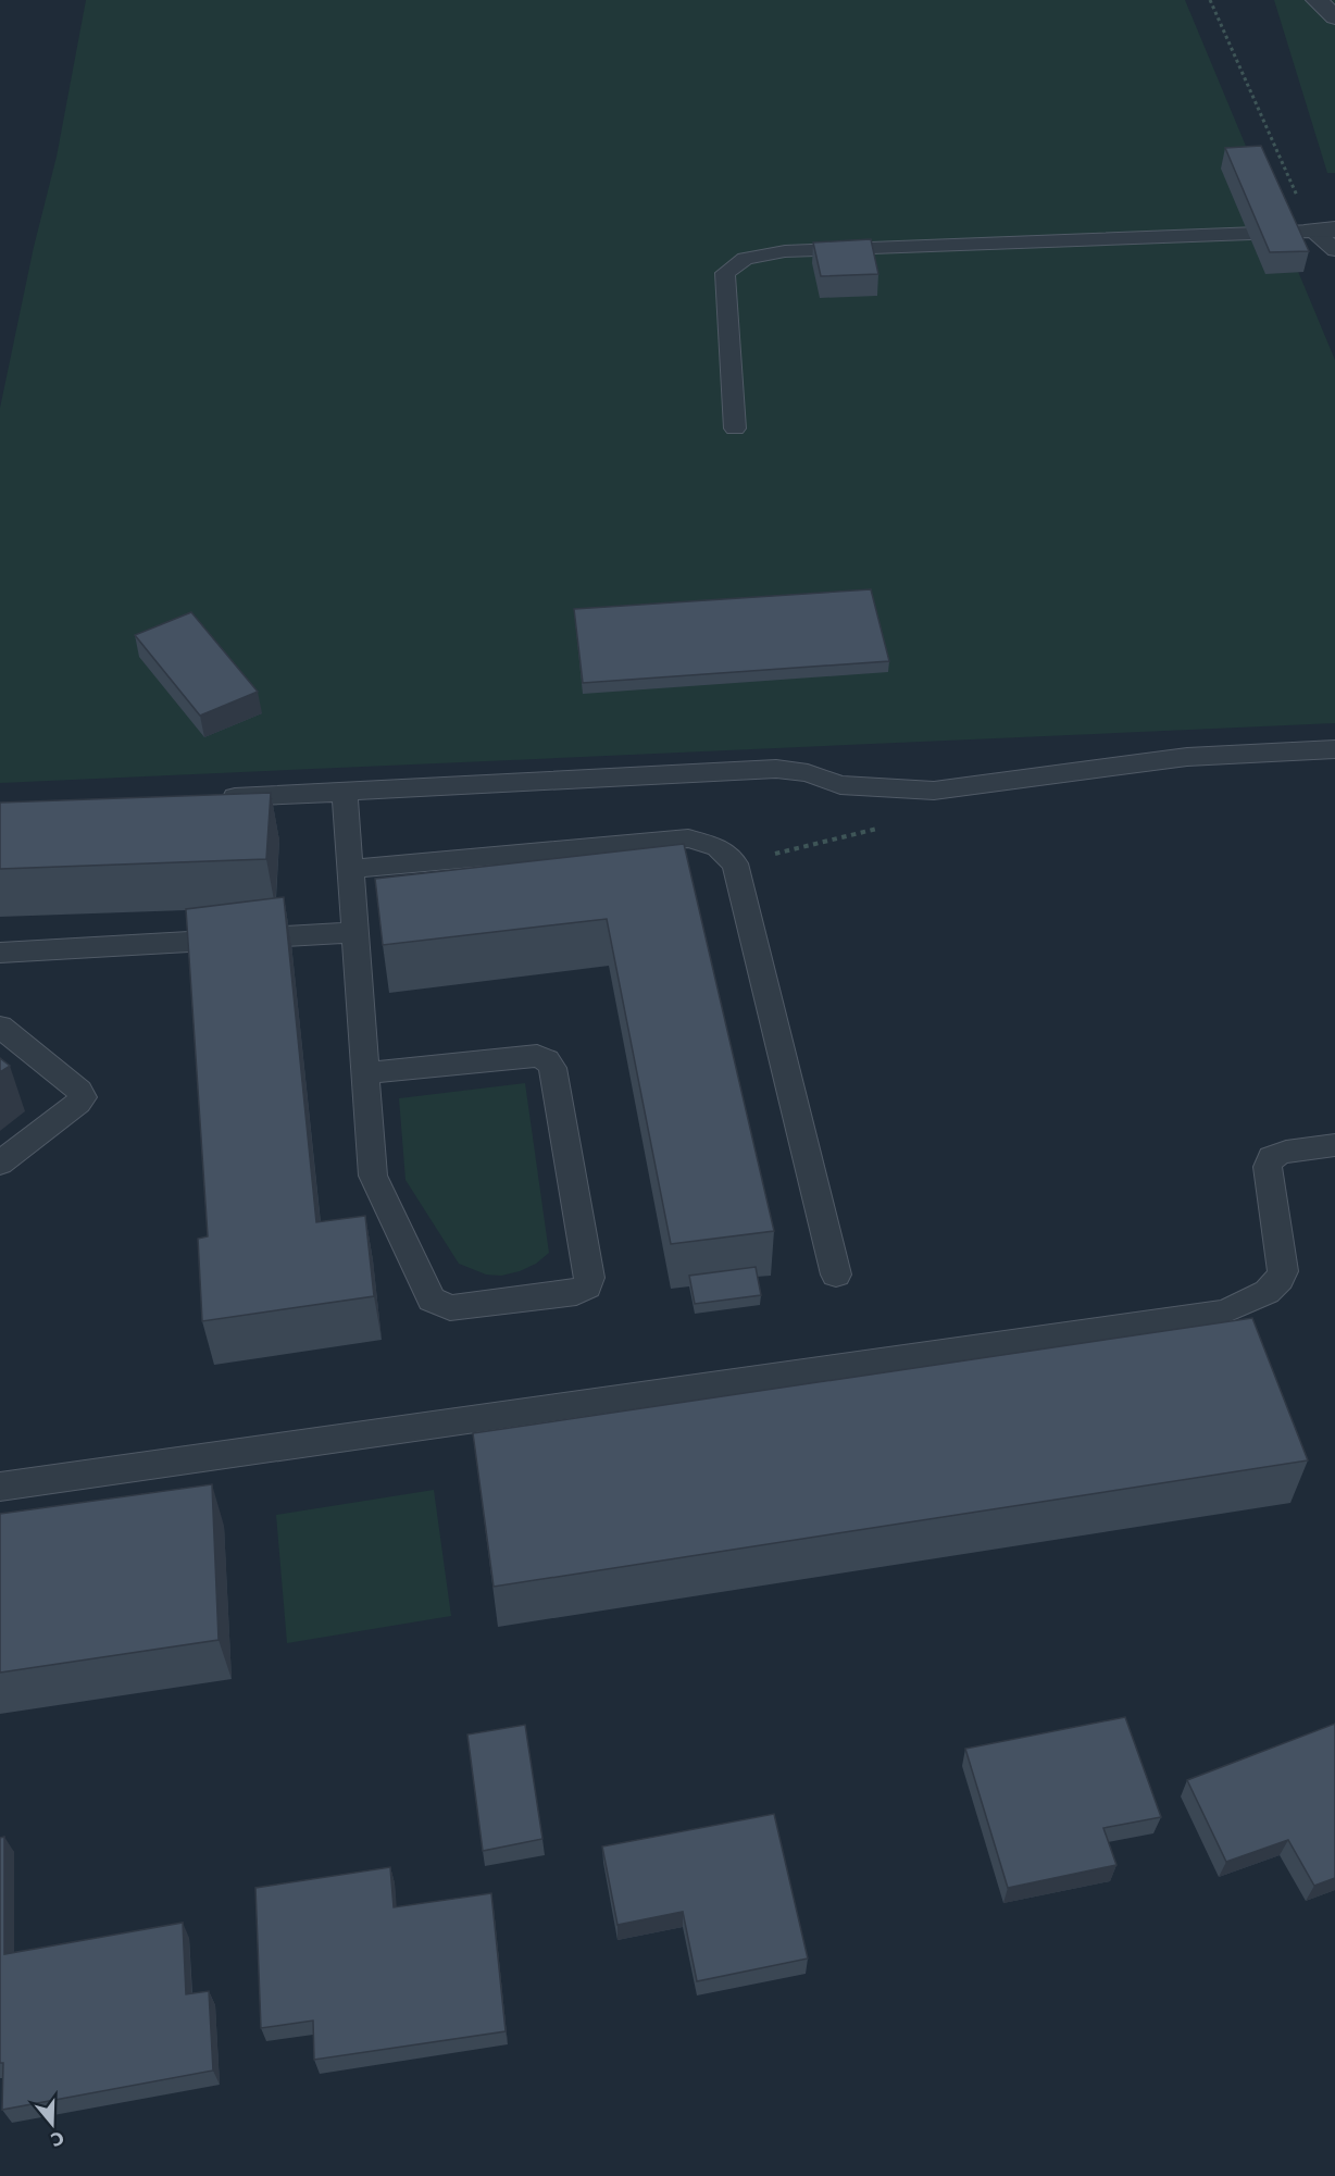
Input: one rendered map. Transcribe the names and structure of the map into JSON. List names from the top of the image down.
{
  "north": "bottom"
}
